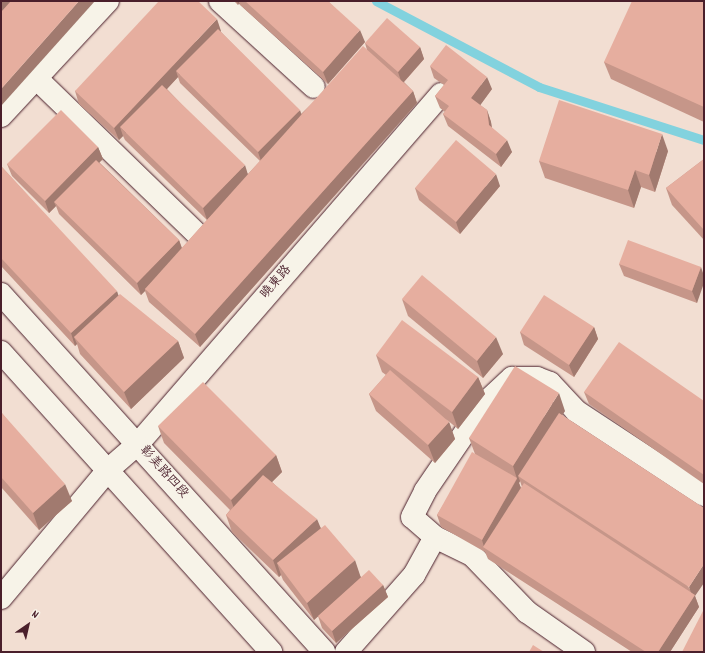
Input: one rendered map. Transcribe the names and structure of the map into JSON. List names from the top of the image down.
{
  "streets": {
    "main road": ["曉東路", "彰美路四段"]
  },
  "crossings": [
    ["曉東路", "彰美路四段"]
  ],
  "north": "top right"
}
